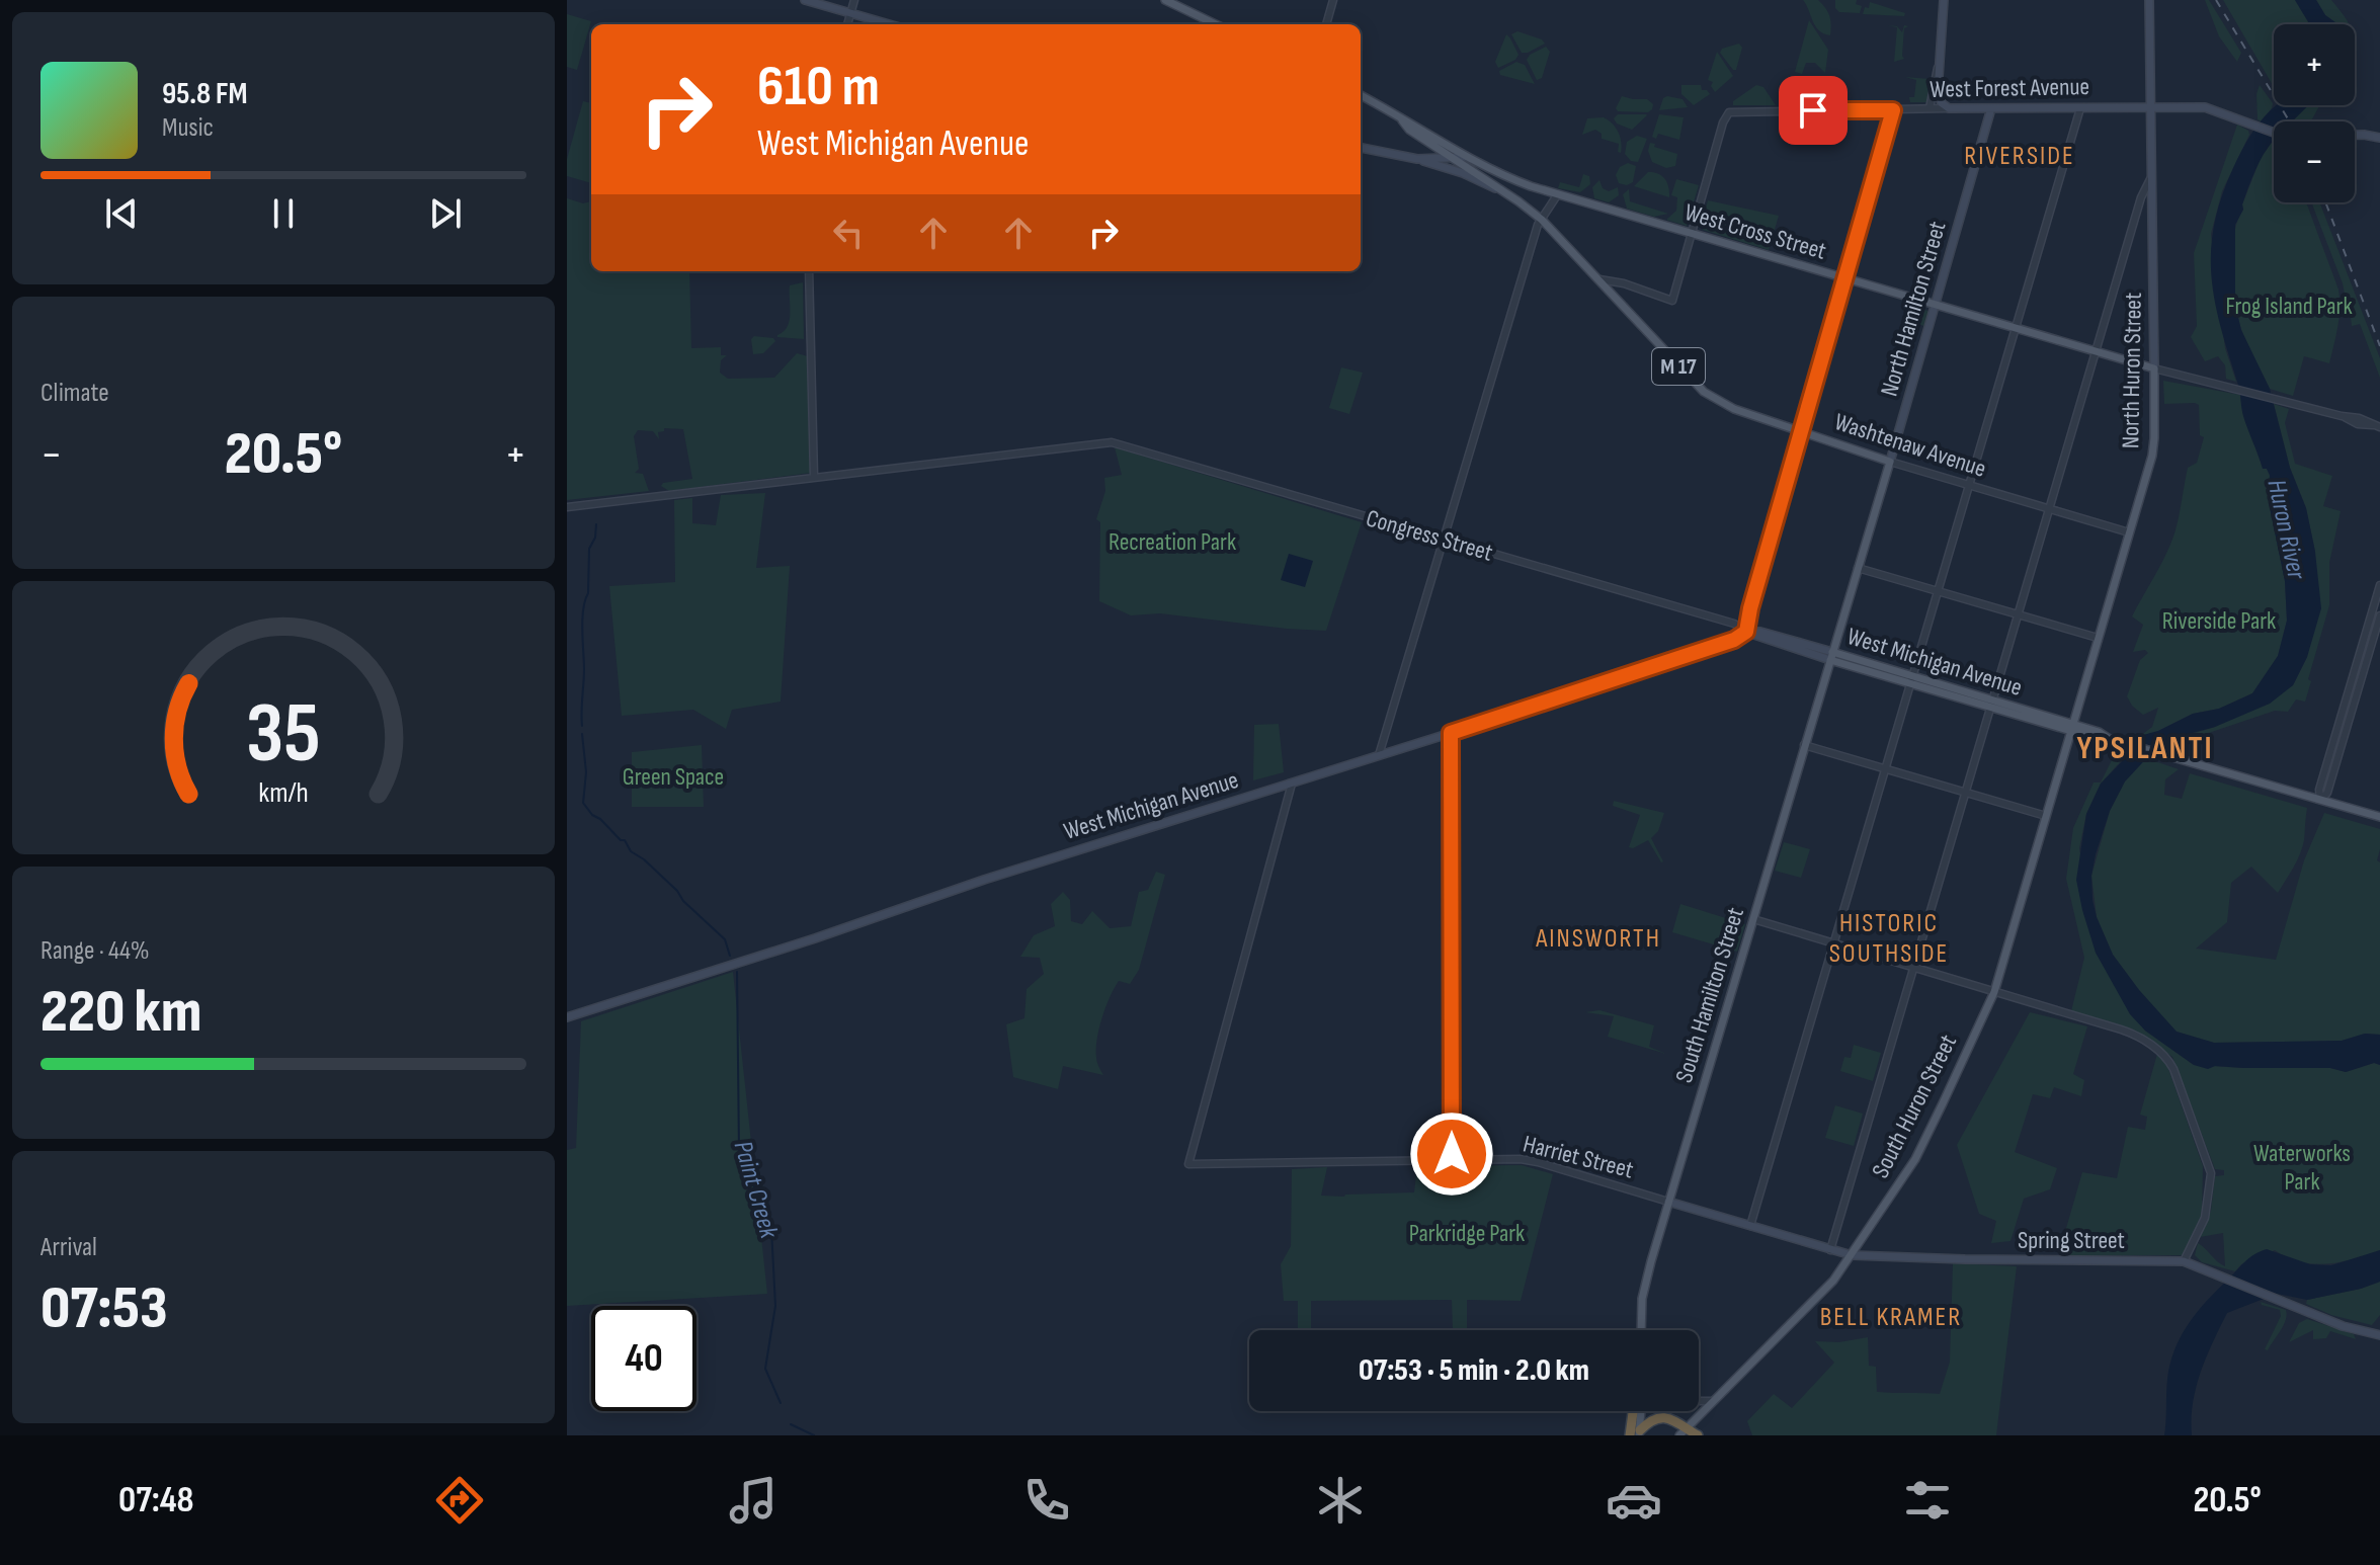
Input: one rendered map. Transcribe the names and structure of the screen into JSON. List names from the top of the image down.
{
  "streets": {
    "main road": [
      "West Forest Avenue",
      "West Cross Street",
      "North Hamilton Street",
      "M 17",
      "North Huron Street",
      "Washtenaw Avenue",
      "West Michigan Avenue",
      "South Hamilton Street",
      "South Huron Street",
      "Harriet Street",
      "Spring Street"
    ],
    "street": ["Congress Street"]
  },
  "crossings": [
    ["West Forest Avenue", "West Cross Street"],
    ["West Forest Avenue", "North Hamilton Street"],
    ["West Forest Avenue", "North Huron Street"],
    ["West Cross Street", "North Hamilton Street"],
    ["West Cross Street", "North Huron Street"],
    ["West Cross Street", "Washtenaw Avenue"],
    ["North Hamilton Street", "Washtenaw Avenue"],
    ["North Hamilton Street", "West Michigan Avenue"],
    ["North Hamilton Street", "South Hamilton Street"],
    ["North Huron Street", "Washtenaw Avenue"],
    ["North Huron Street", "West Michigan Avenue"],
    ["North Huron Street", "South Huron Street"],
    ["Congress Street", "West Michigan Avenue"],
    ["West Michigan Avenue", "South Hamilton Street"],
    ["West Michigan Avenue", "South Huron Street"],
    ["West Michigan Avenue", "Harriet Street"],
    ["South Hamilton Street", "Harriet Street"],
    ["South Huron Street", "Harriet Street"],
    ["South Huron Street", "Spring Street"],
    ["Harriet Street", "Spring Street"]
  ],
  "districts": [
    "RIVERSIDE",
    "YPSILANTI",
    "HISTORIC SOUTHSIDE",
    "AINSWORTH",
    "BELL KRAMER"
  ],
  "water": ["Huron River", "Paint Creek"],
  "parks": [
    "Frog Island Park",
    "Recreation Park",
    "Riverside Park",
    "Green Space",
    "Waterworks Park",
    "Parkridge Park"
  ],
  "page": {
    "map_buttons": ["+", "−"],
    "turn": ["610 m", "West Michigan Avenue"],
    "song": ["95.8 FM", "Music"],
    "tile": [
      "Climate",
      ["Range · 44%", "220 km"],
      ["Arrival", "07:53"]
    ],
    "heat": ["−", "20.5°", "+"],
    "limit": "40",
    "trip": "07:53 · 5 min · 2.0 km",
    "tabs": ["07:48", "20.5°"],
    "gauge": ["35", "km/h"]
  }
}
